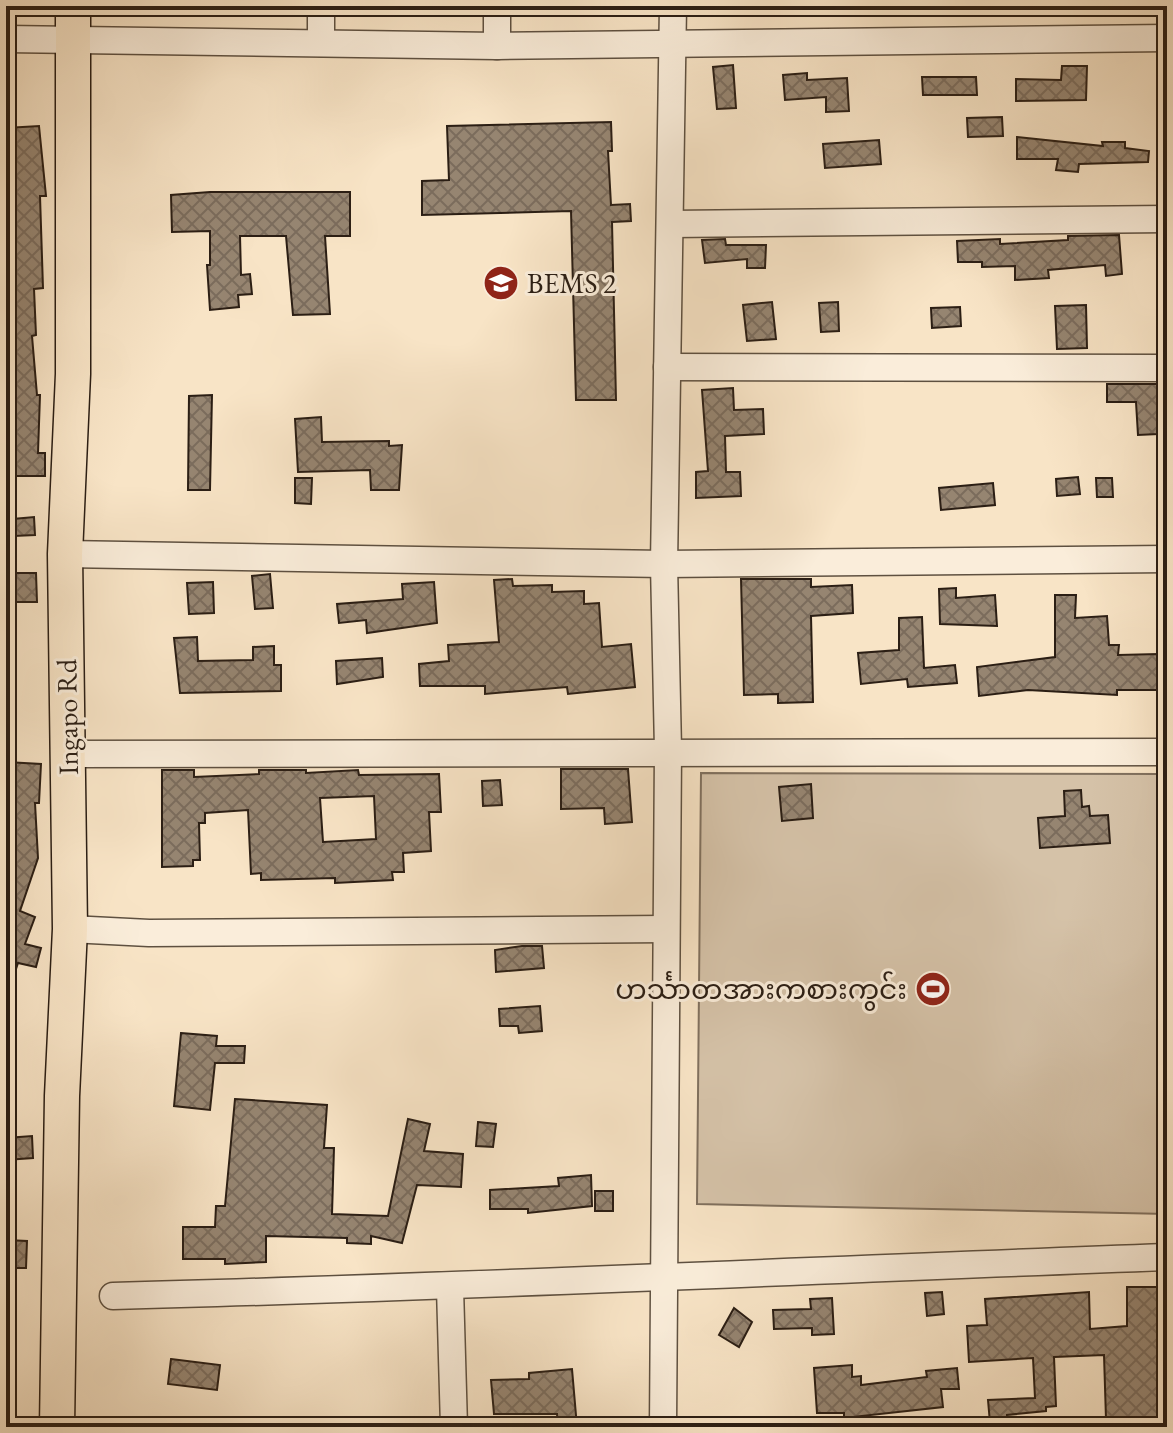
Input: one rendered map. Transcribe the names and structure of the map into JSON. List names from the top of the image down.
{
  "streets": {
    "main road": ["Ingapo Rd"]
  },
  "places": {
    "school or university": ["BEMS 2"],
    "sports": ["ဟင်္သာတအားကစားကွင်း"]
  }
}
